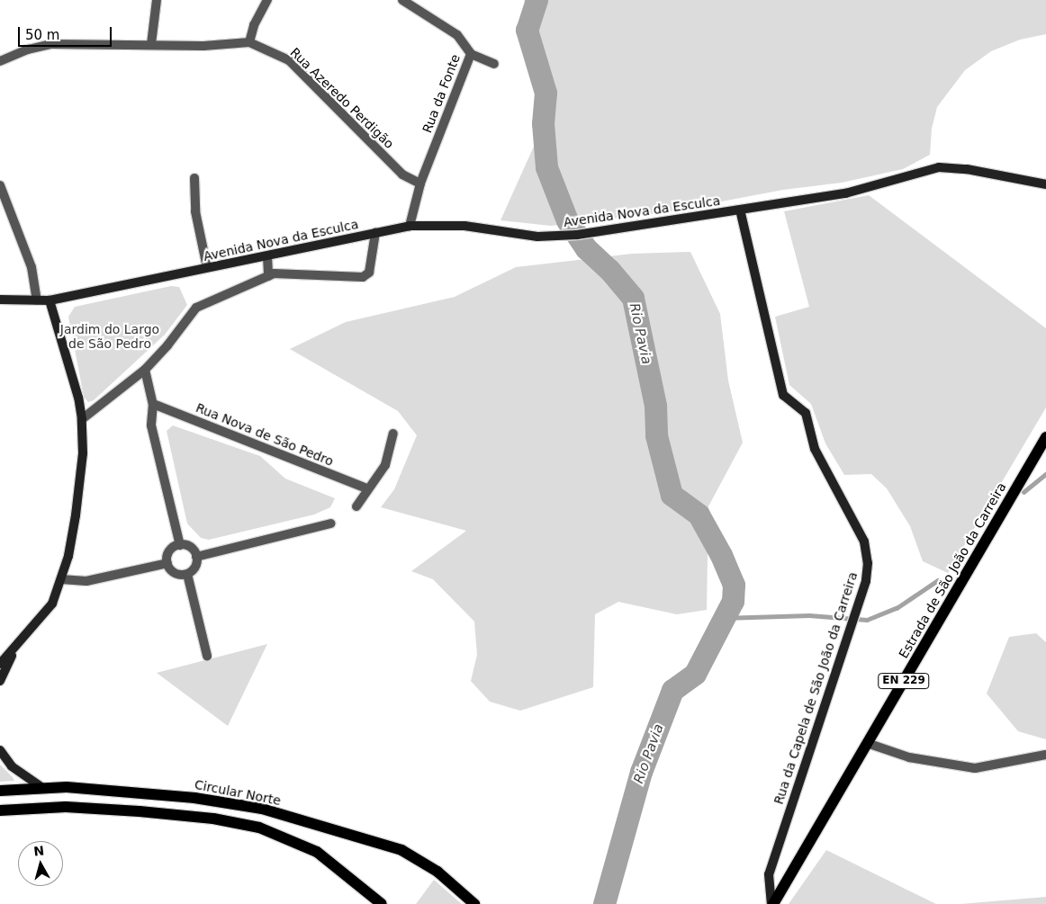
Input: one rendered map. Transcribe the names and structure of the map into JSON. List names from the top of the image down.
{
  "streets": {
    "main road": ["Estrada de São João da Carreira", "EN 229", "Circular Norte"],
    "street": [
      "Rua da Fonte",
      "Rua Azeredo Perdigão",
      "Avenida Nova da Esculca",
      "Rua Nova de São Pedro",
      "Rua da Capela de São João da Carreira"
    ]
  },
  "crossings": [
    ["Rua da Fonte", "Rua Azeredo Perdigão"],
    ["Rua da Fonte", "Avenida Nova da Esculca"],
    ["Avenida Nova da Esculca", "Rua da Capela de São João da Carreira"],
    ["Estrada de São João da Carreira", "Rua da Capela de São João da Carreira"]
  ],
  "water": ["Rio Pavia"],
  "parks": ["Jardim do Largo de São Pedro"],
  "scale_bar": "50 m",
  "north": "top"
}
